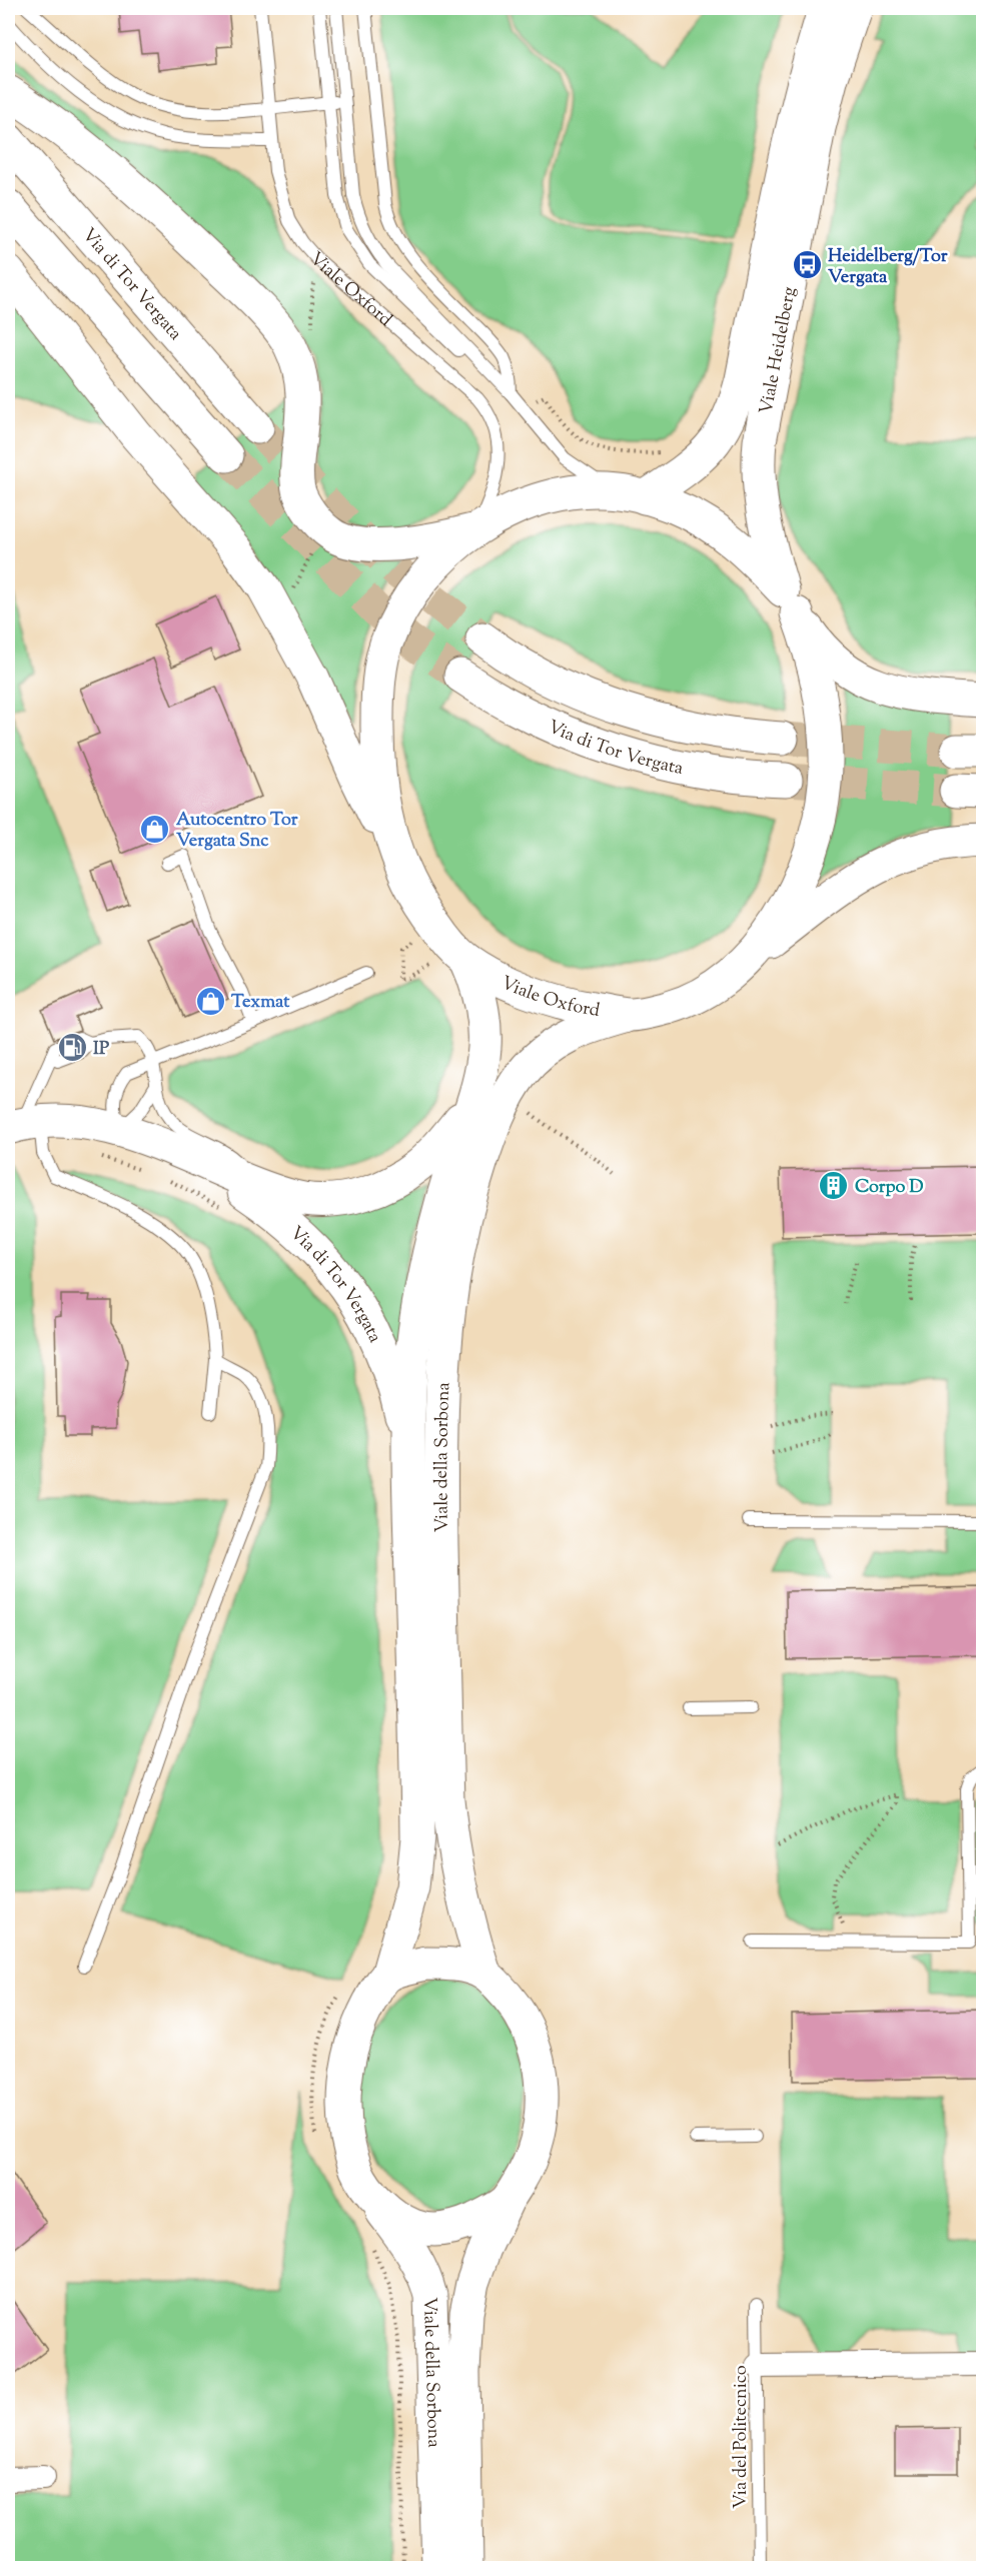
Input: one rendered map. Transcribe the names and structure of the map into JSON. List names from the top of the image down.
{
  "streets": {
    "street": [
      "Via di Tor Vergata",
      "Viale Oxford",
      "Viale Heidelberg",
      "Viale della Sorbona"
    ],
    "lane": ["Via del Politecnico"]
  },
  "crossings": [
    ["Via di Tor Vergata", "Viale della Sorbona"],
    ["Viale Oxford", "Viale Heidelberg"],
    ["Viale Oxford", "Viale della Sorbona"]
  ],
  "places": {
    "bus stop": ["Heidelberg/Tor Vergata"],
    "shop": ["Autocentro Tor Vergata Snc", "Texmat"],
    "fuel station": ["IP"],
    "building": ["Corpo D"]
  }
}
